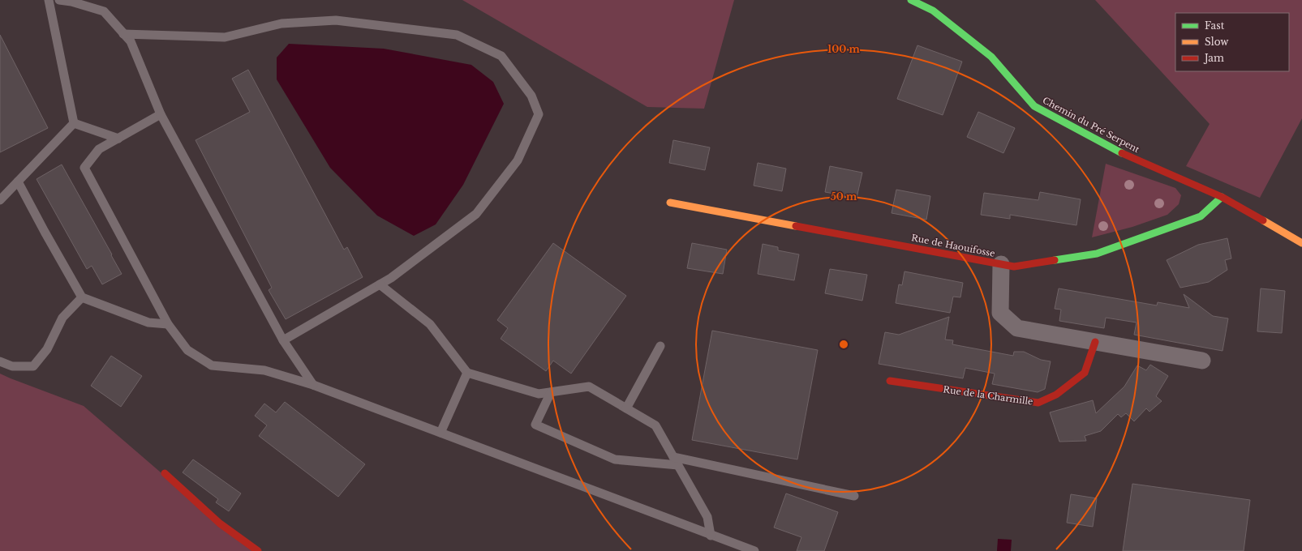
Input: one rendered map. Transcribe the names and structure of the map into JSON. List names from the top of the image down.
{
  "streets": {
    "street": ["Chemin du Pré Serpent", "Rue de Haouifosse", "Rue de la Charmille"]
  },
  "crossings": [
    ["Chemin du Pré Serpent", "Rue de Haouifosse"]
  ],
  "legend": ["Fast", "Slow", "Jam"],
  "rings": ["100 m", "50 m"]
}
